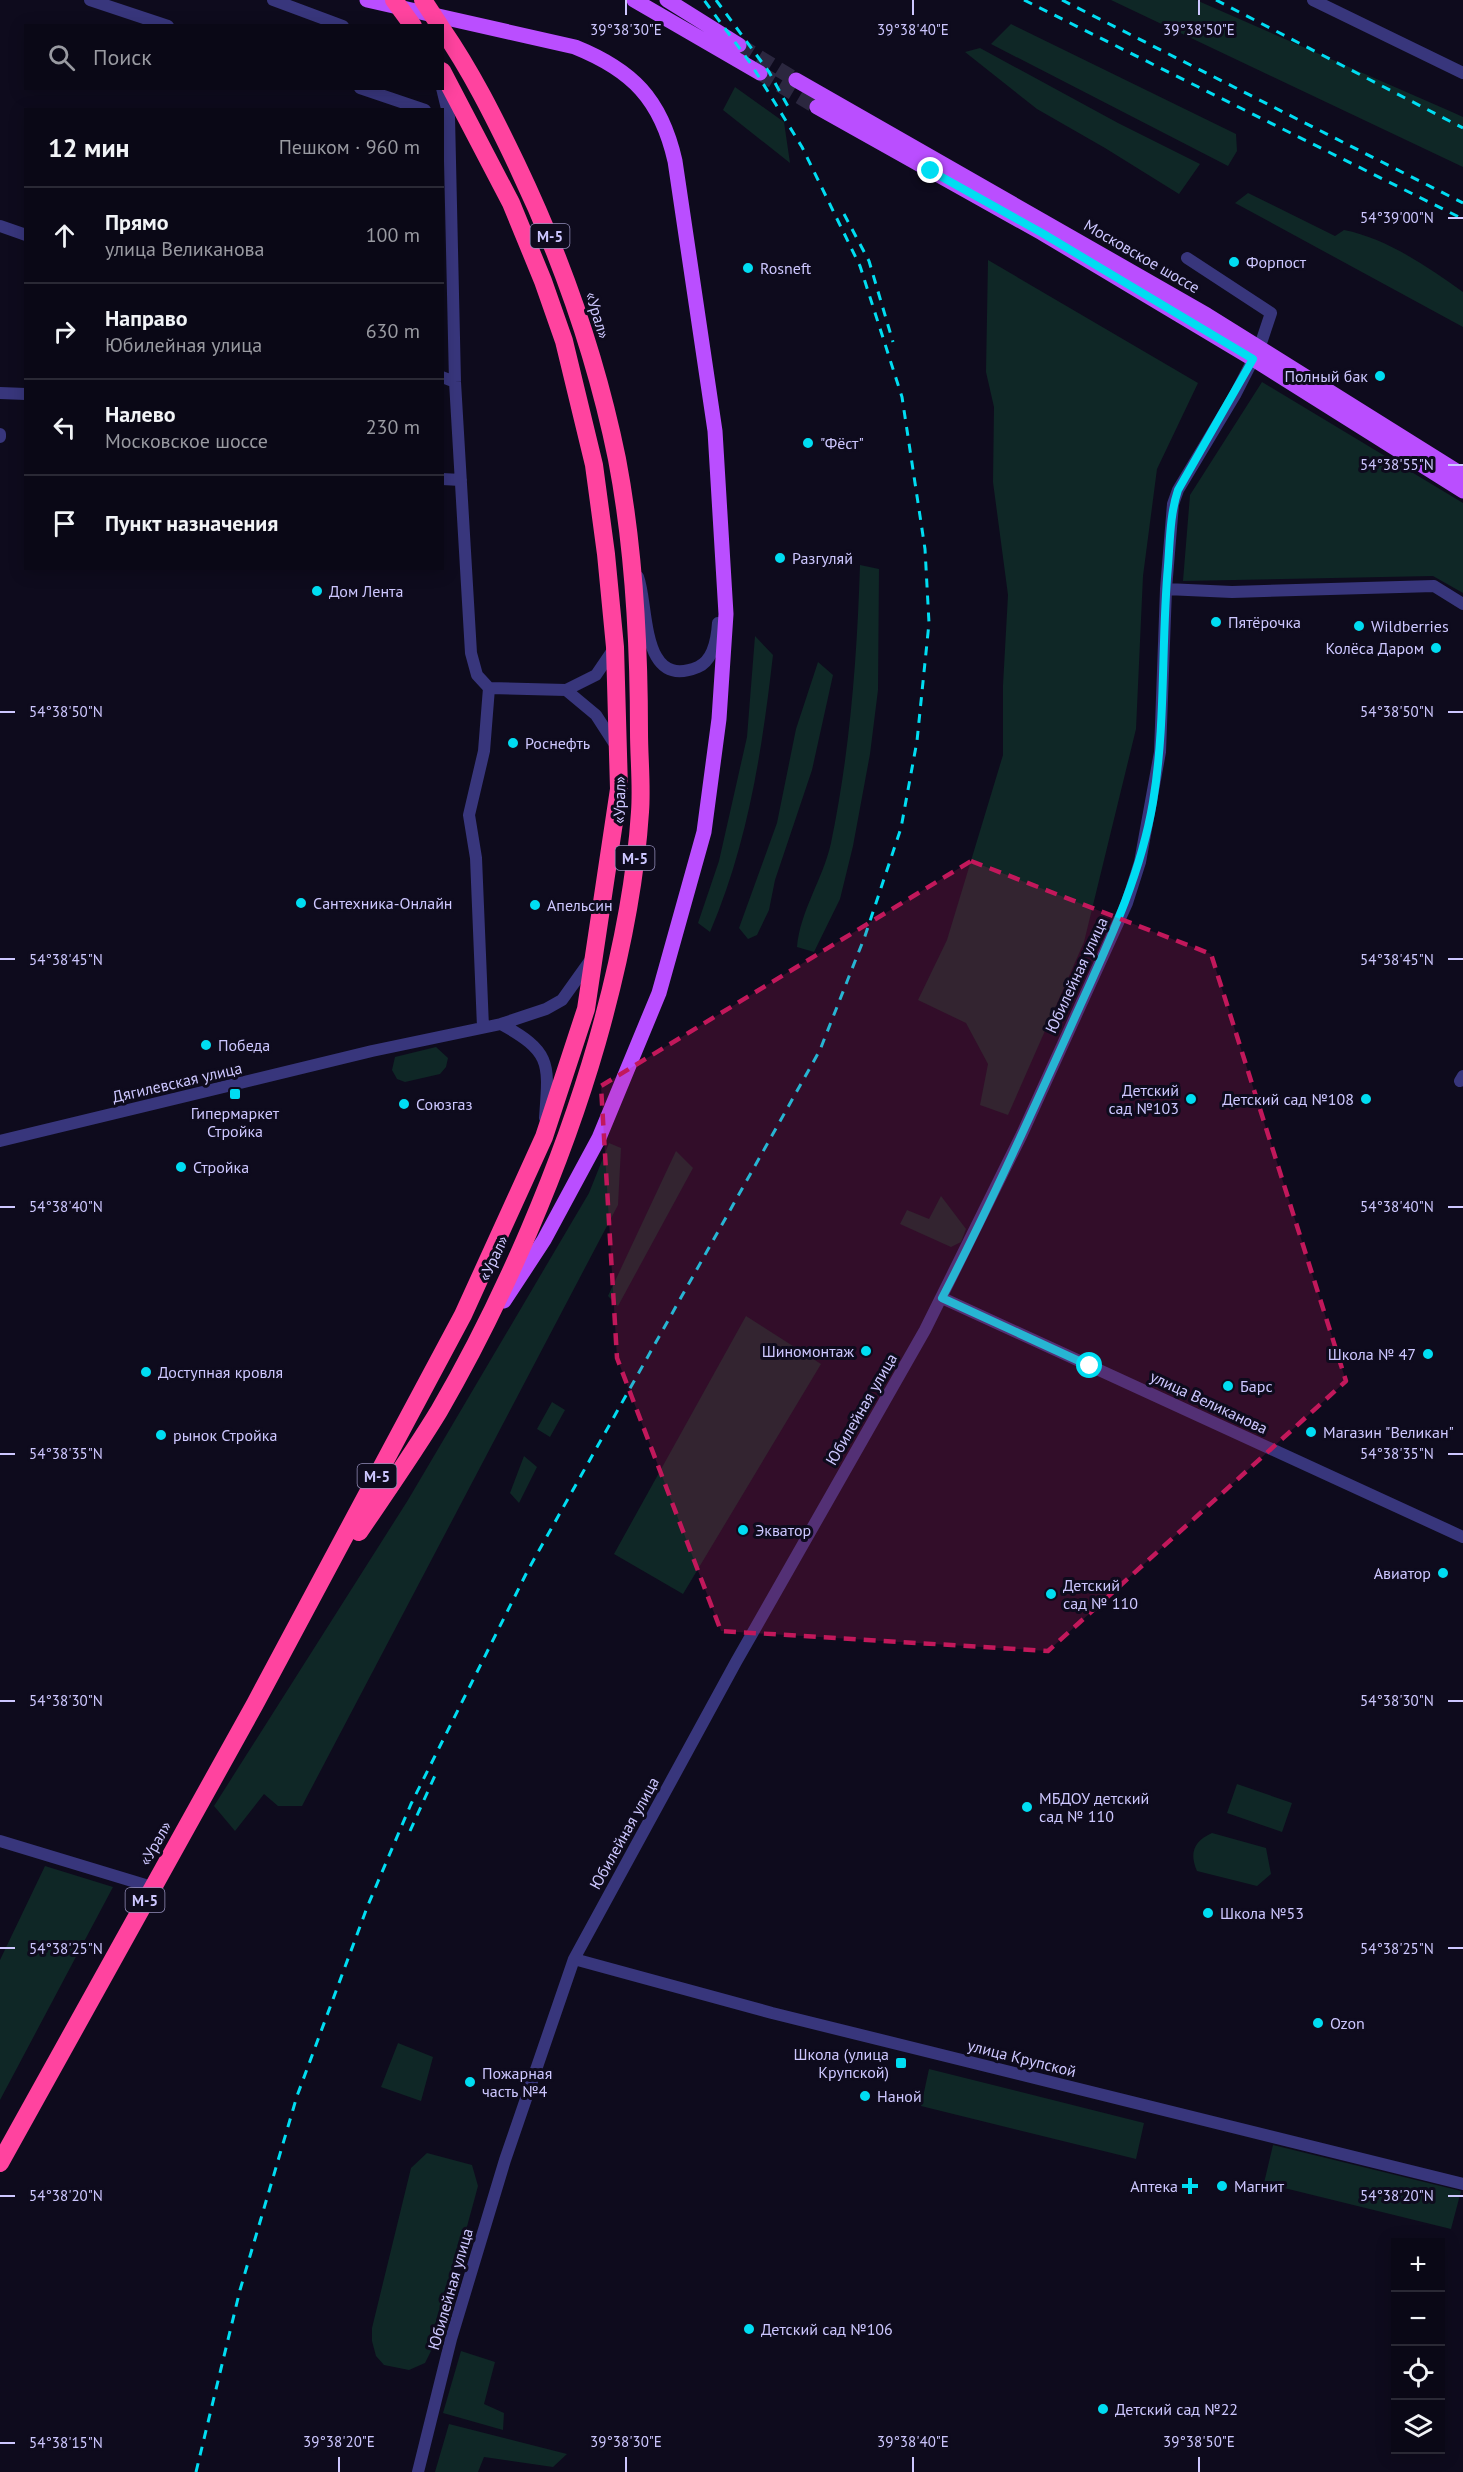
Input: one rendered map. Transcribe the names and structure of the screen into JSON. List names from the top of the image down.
{
  "streets": {
    "highway": ["М-5", "«Урал»"],
    "main road": ["Московское шоссе"],
    "street": [
      "Юбилейная улица",
      "Дягилевская улица",
      "улица Великанова",
      "улица Крупской"
    ]
  },
  "crossings": [
    ["Московское шоссе", "Юбилейная улица"],
    ["«Урал»", "Дягилевская улица"],
    ["Юбилейная улица", "улица Великанова"],
    ["Юбилейная улица", "улица Крупской"]
  ],
  "places": {
    "other": [
      "Форпост",
      "Rosneft",
      "Полный бак",
      "\"Фёст\"",
      "Разгуляй",
      "Дом Лента",
      "Пятёрочка",
      "Wildberries",
      "Колёса Даром",
      "Роснефть",
      "Сантехника-Онлайн",
      "Апельсин",
      "Победа",
      "Детский сад №103",
      "Детский сад №108",
      "Союзгаз",
      "Стройка",
      "Шиномонтаж",
      "Школа № 47",
      "Доступная кровля",
      "Барс",
      "Магазин \"Великан\"",
      "рынок Стройка",
      "Экватор",
      "Авиатор",
      "Детский сад № 110",
      "МБДОУ детский сад № 110",
      "Школа №53",
      "Ozon",
      "Пожарная часть №4",
      "Наной",
      "Магнит",
      "Детский сад №106",
      "Детский сад №22"
    ],
    "transit": ["Гипермаркет Стройка", "Школа (улица Крупской)"],
    "health": ["Аптека"]
  },
  "page": {
    "search": "Поиск",
    "heading": ["12 мин", "Пешком · 960 m"],
    "list": [
      ["Прямо", "улица Великанова", "100 m"],
      ["Направо", "Юбилейная улица", "630 m"],
      ["Налево", "Московское шоссе", "230 m"],
      "Пункт назначения"
    ],
    "map_buttons": ["+", "−"]
  },
  "coordinates": [
    "39°38'30\"E",
    "39°38'40\"E",
    "39°38'50\"E",
    "54°39'00\"N",
    "54°38'55\"N",
    "54°38'50\"N",
    "54°38'45\"N",
    "54°38'40\"N",
    "54°38'35\"N",
    "54°38'30\"N",
    "54°38'25\"N",
    "54°38'20\"N",
    "39°38'20\"E",
    "54°38'15\"N"
  ]
}
